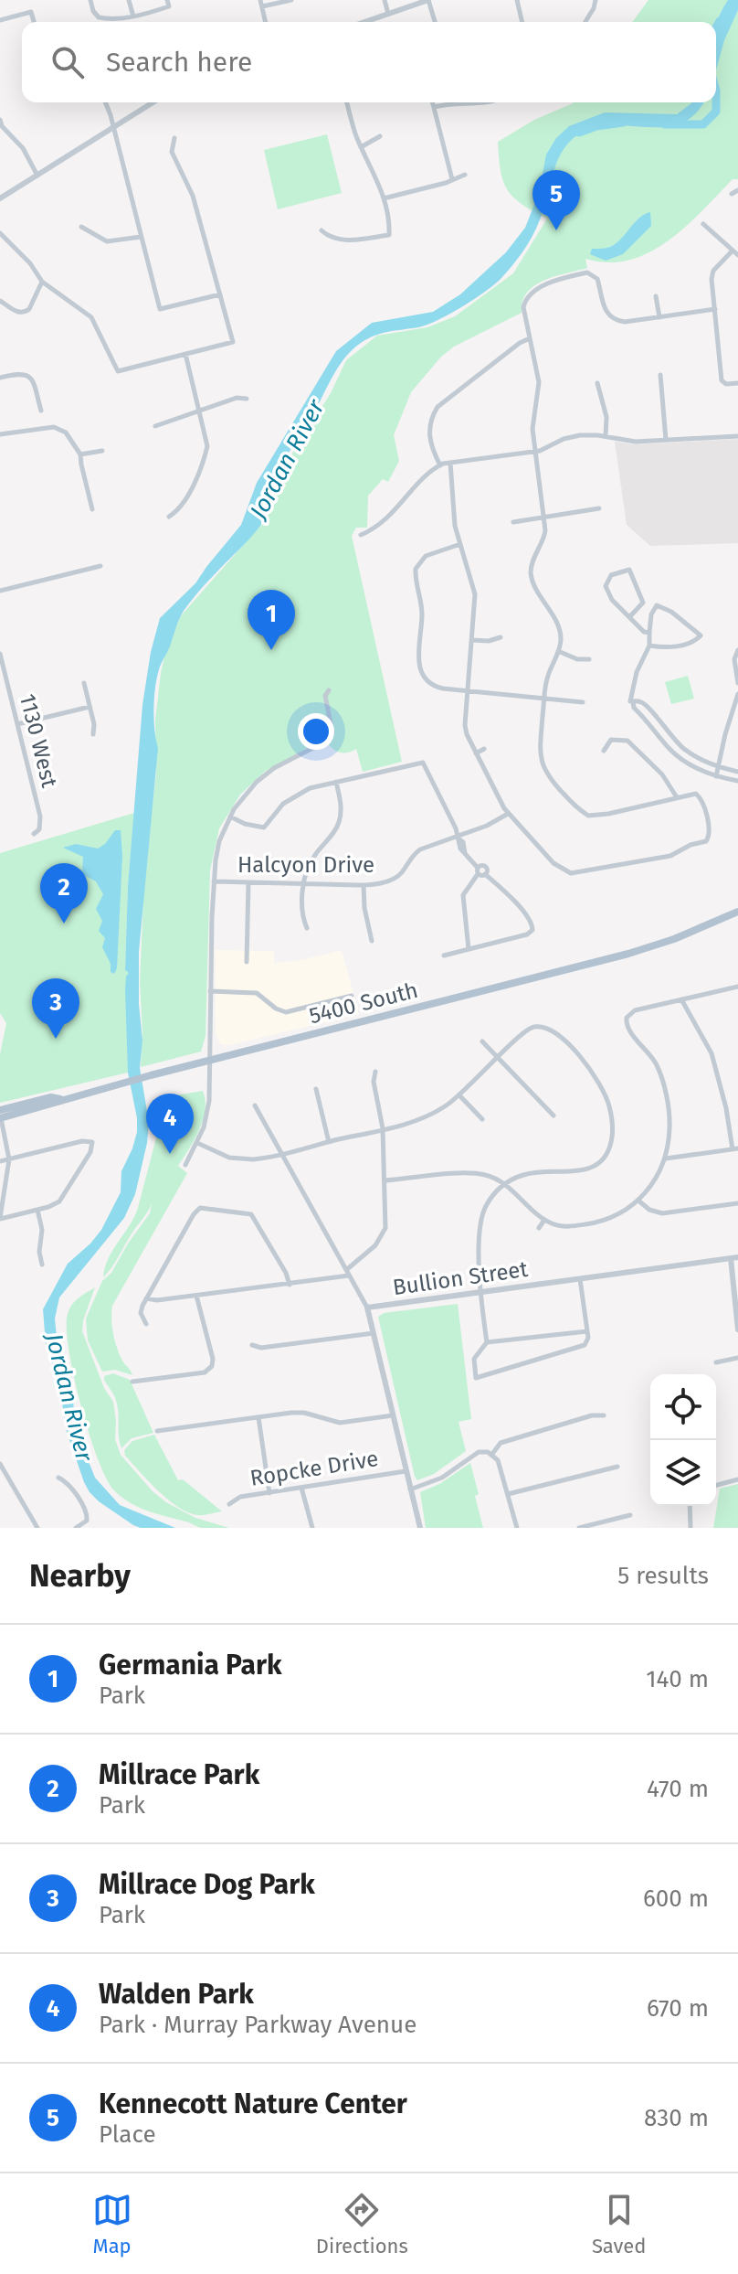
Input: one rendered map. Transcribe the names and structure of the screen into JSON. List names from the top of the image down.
{
  "streets": {
    "main road": ["5400 South"],
    "street": [
      "1130 West",
      "Halcyon Drive",
      "Bullion Street",
      "Ropcke Drive"
    ]
  },
  "crossings": [
    ["Bullion Street", "Ropcke Drive"]
  ],
  "water": ["Jordan River"],
  "page": {
    "search": "Search here",
    "pins": [
      "5",
      "1",
      "2",
      "3",
      "4"
    ],
    "heading": ["Nearby", "5 results"],
    "list": [
      {
        "mark": "1",
        "name": "Germania Park",
        "note": "Park",
        "value": "140 m"
      },
      {
        "mark": "2",
        "name": "Millrace Park",
        "note": "Park",
        "value": "470 m"
      },
      {
        "mark": "3",
        "name": "Millrace Dog Park",
        "note": "Park",
        "value": "600 m"
      },
      {
        "mark": "4",
        "name": "Walden Park",
        "note": "Park · Murray Parkway Avenue",
        "value": "670 m"
      },
      {
        "mark": "5",
        "name": "Kennecott Nature Center",
        "note": "Place",
        "value": "830 m"
      }
    ],
    "nav": ["Map", "Directions", "Saved"]
  }
}
